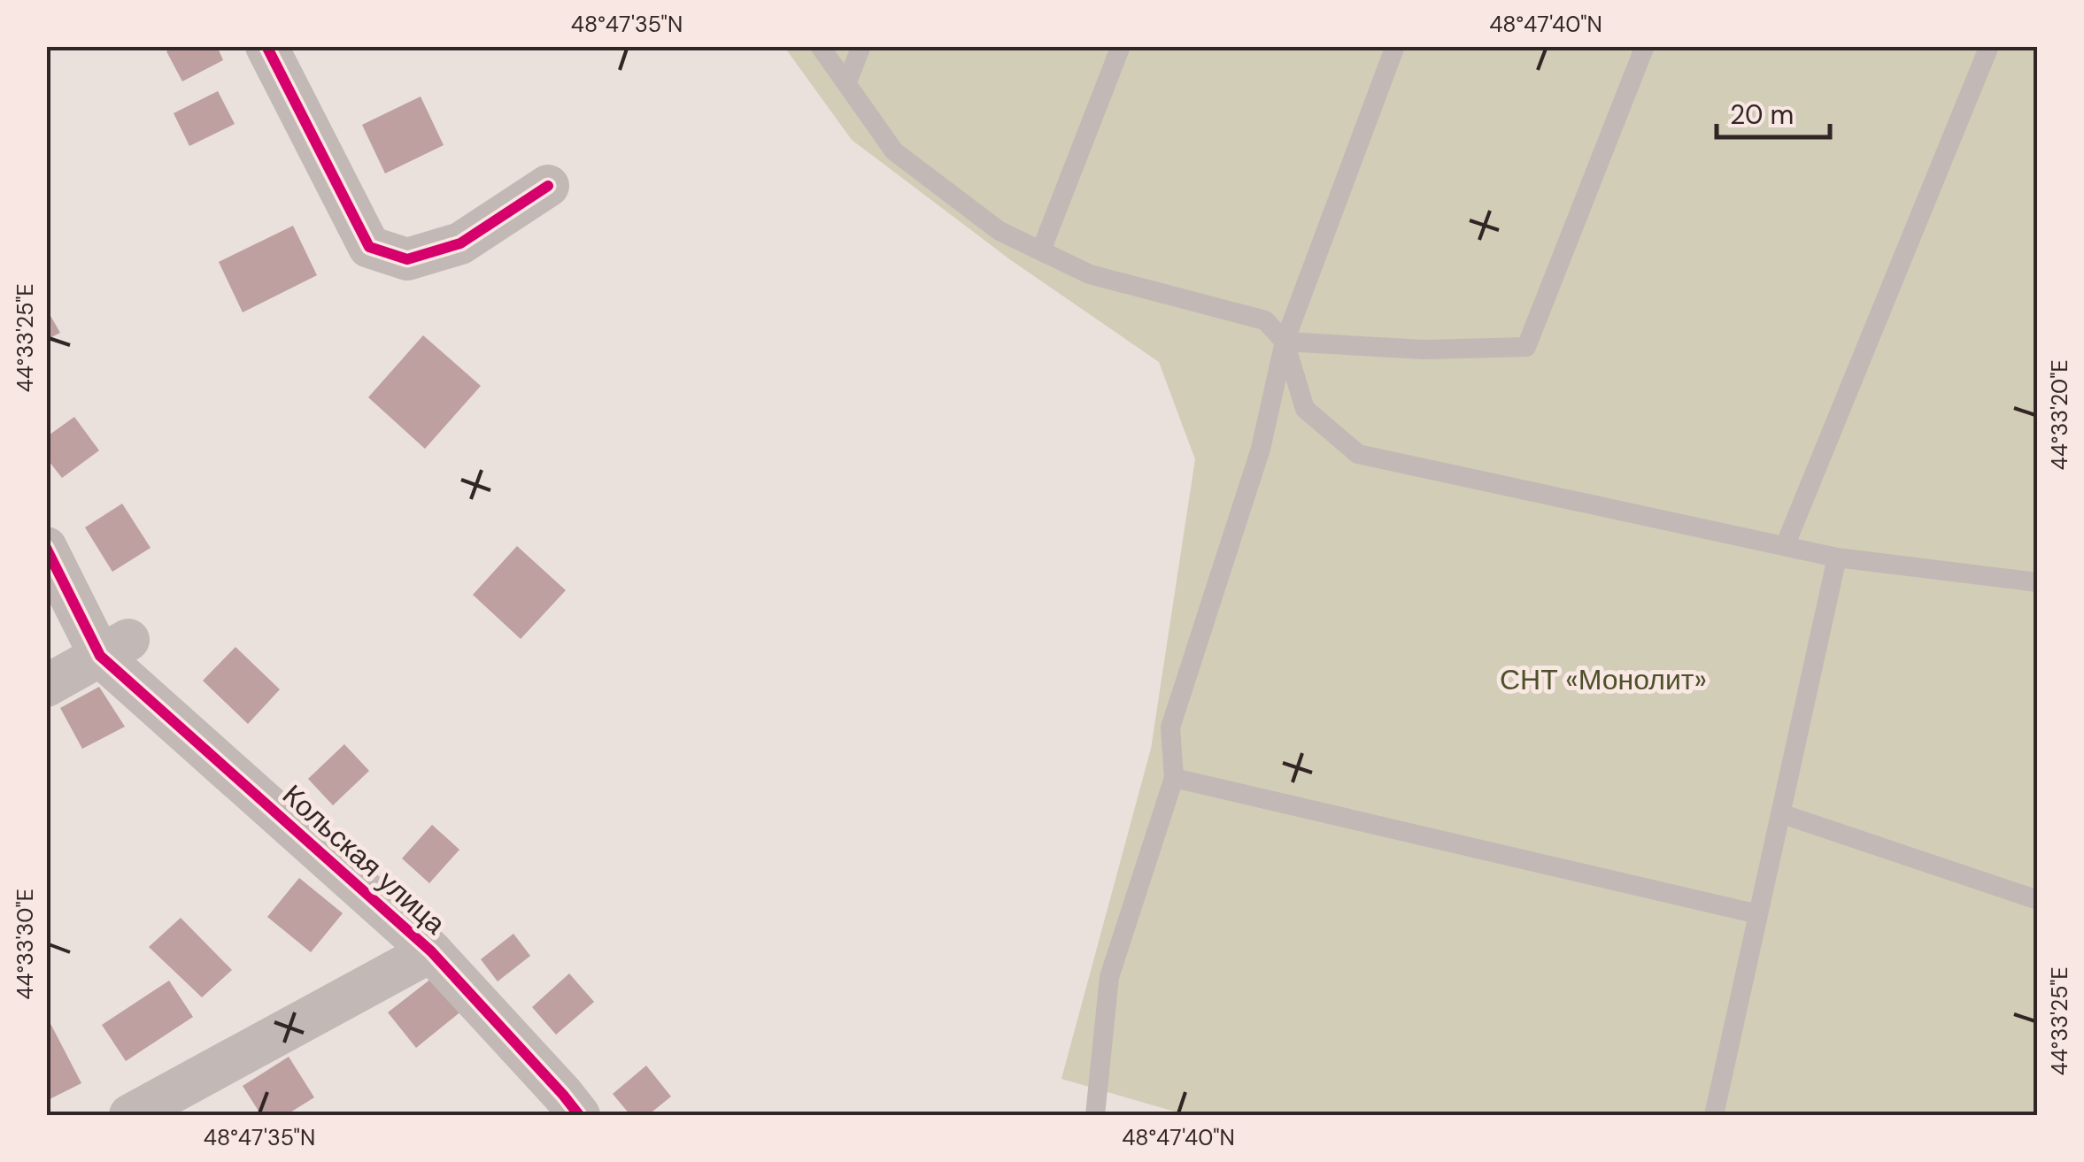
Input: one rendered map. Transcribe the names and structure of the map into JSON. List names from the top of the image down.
{
  "streets": {
    "street": ["Кольская улица"]
  },
  "parks": ["СНТ «Монолит»"],
  "scale_bar": "20 m",
  "coordinates": [
    "48°47'35\"N",
    "48°47'40\"N",
    "44°33'25\"E",
    "44°33'20\"E",
    "44°33'30\"E"
  ]
}
